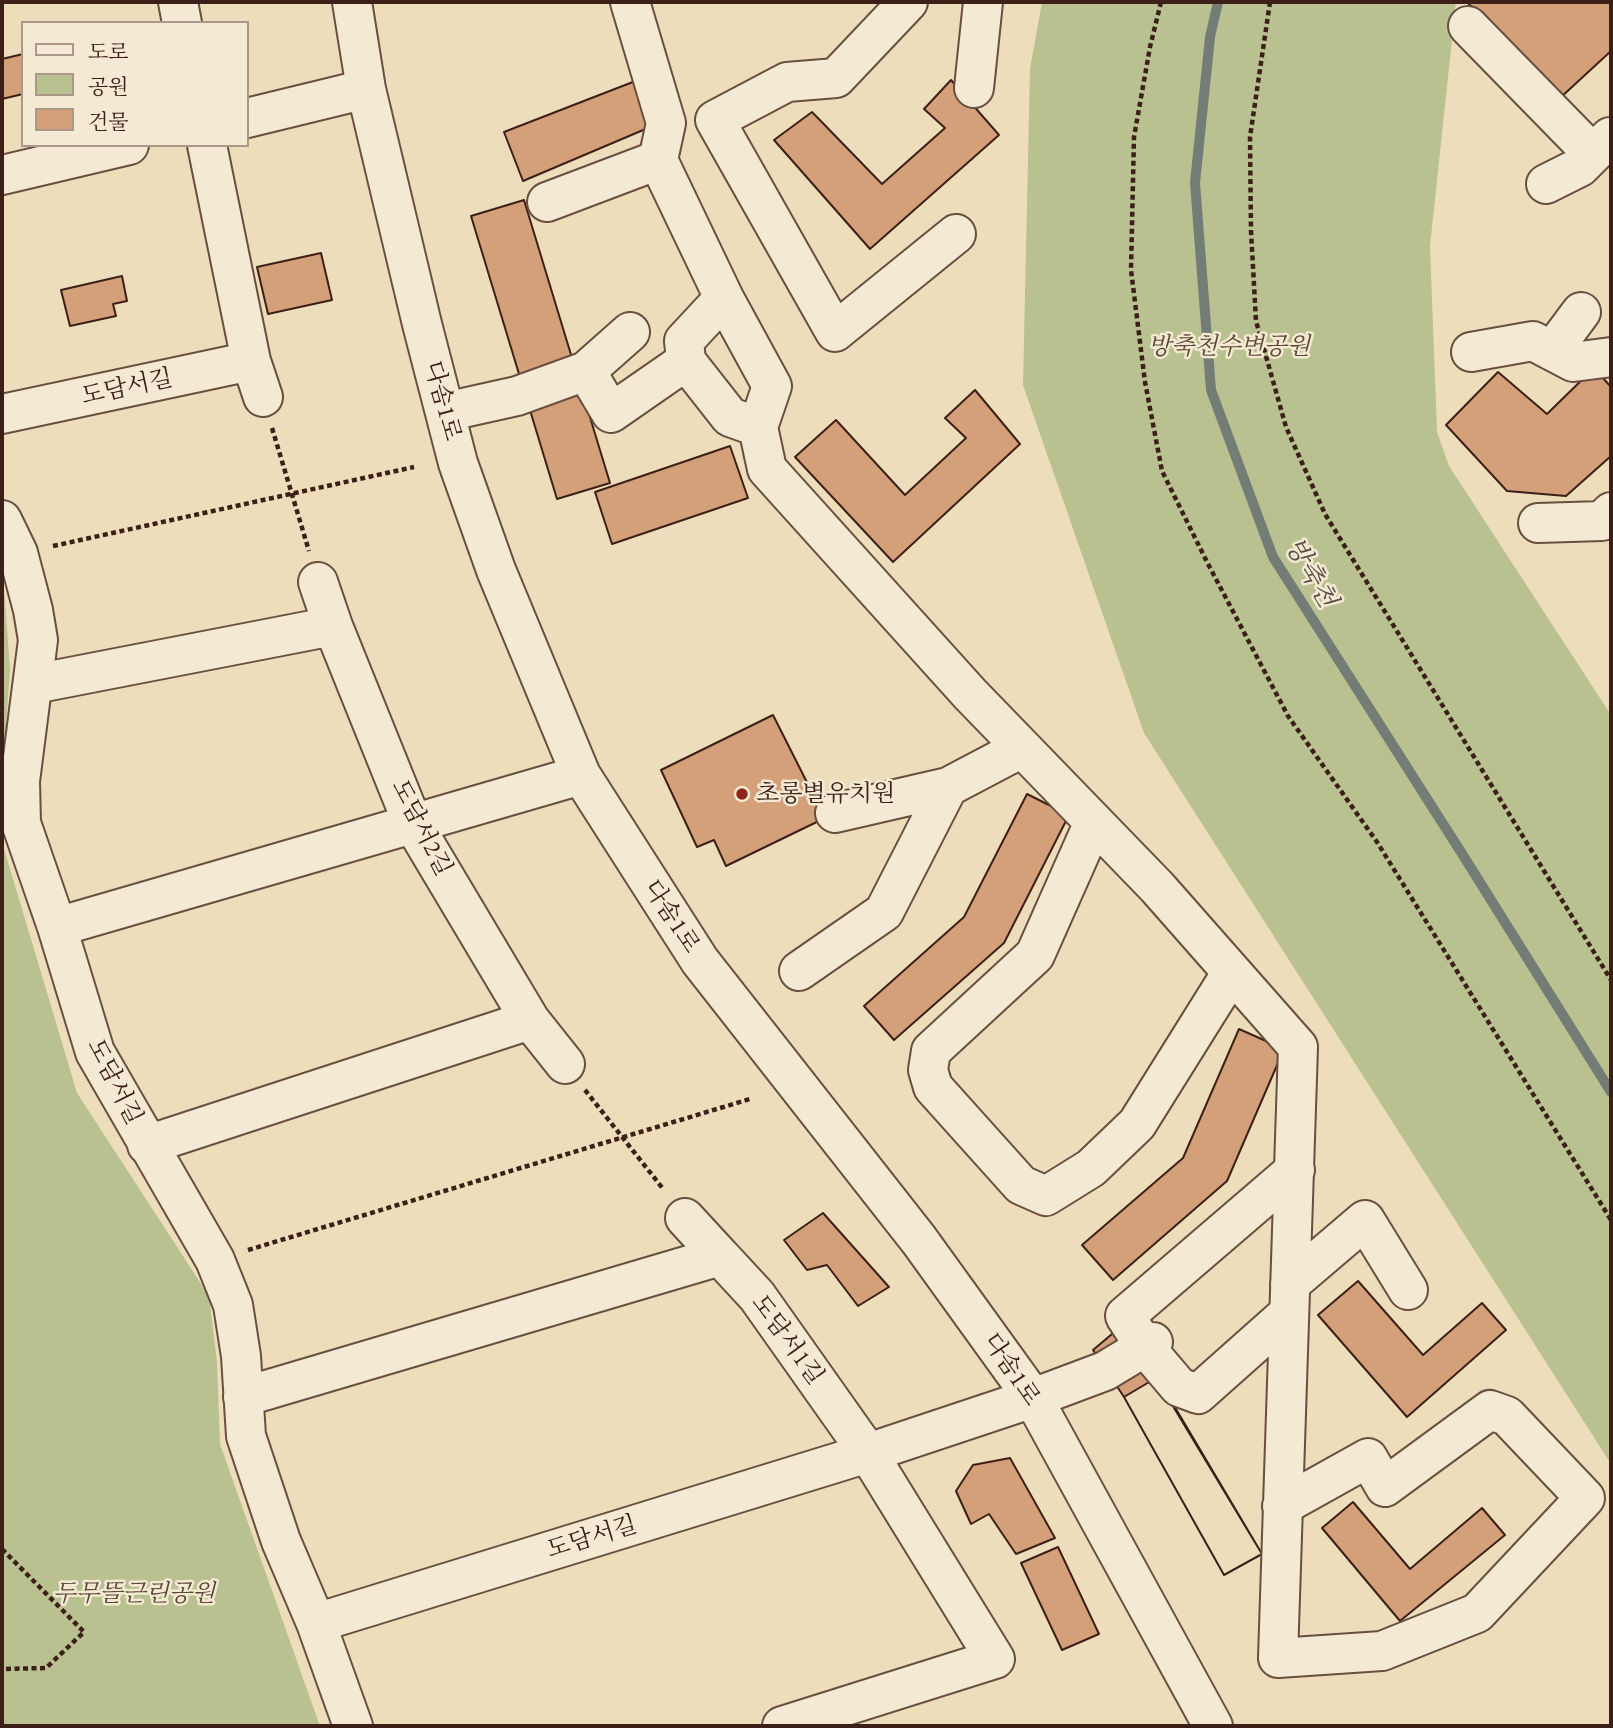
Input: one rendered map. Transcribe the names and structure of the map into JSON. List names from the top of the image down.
{
  "streets": {
    "street": [
      "도담서길",
      "다솜1로",
      "도담서2길",
      "도담서1길"
    ]
  },
  "crossings": [
    ["도담서길", "다솜1로"],
    ["도담서길", "도담서1길"]
  ],
  "water": ["방축천"],
  "parks": ["방축천수변공원", "두무뜰근린공원"],
  "places": ["초롱별유치원"],
  "legend": ["도로", "공원", "건물"]
}
